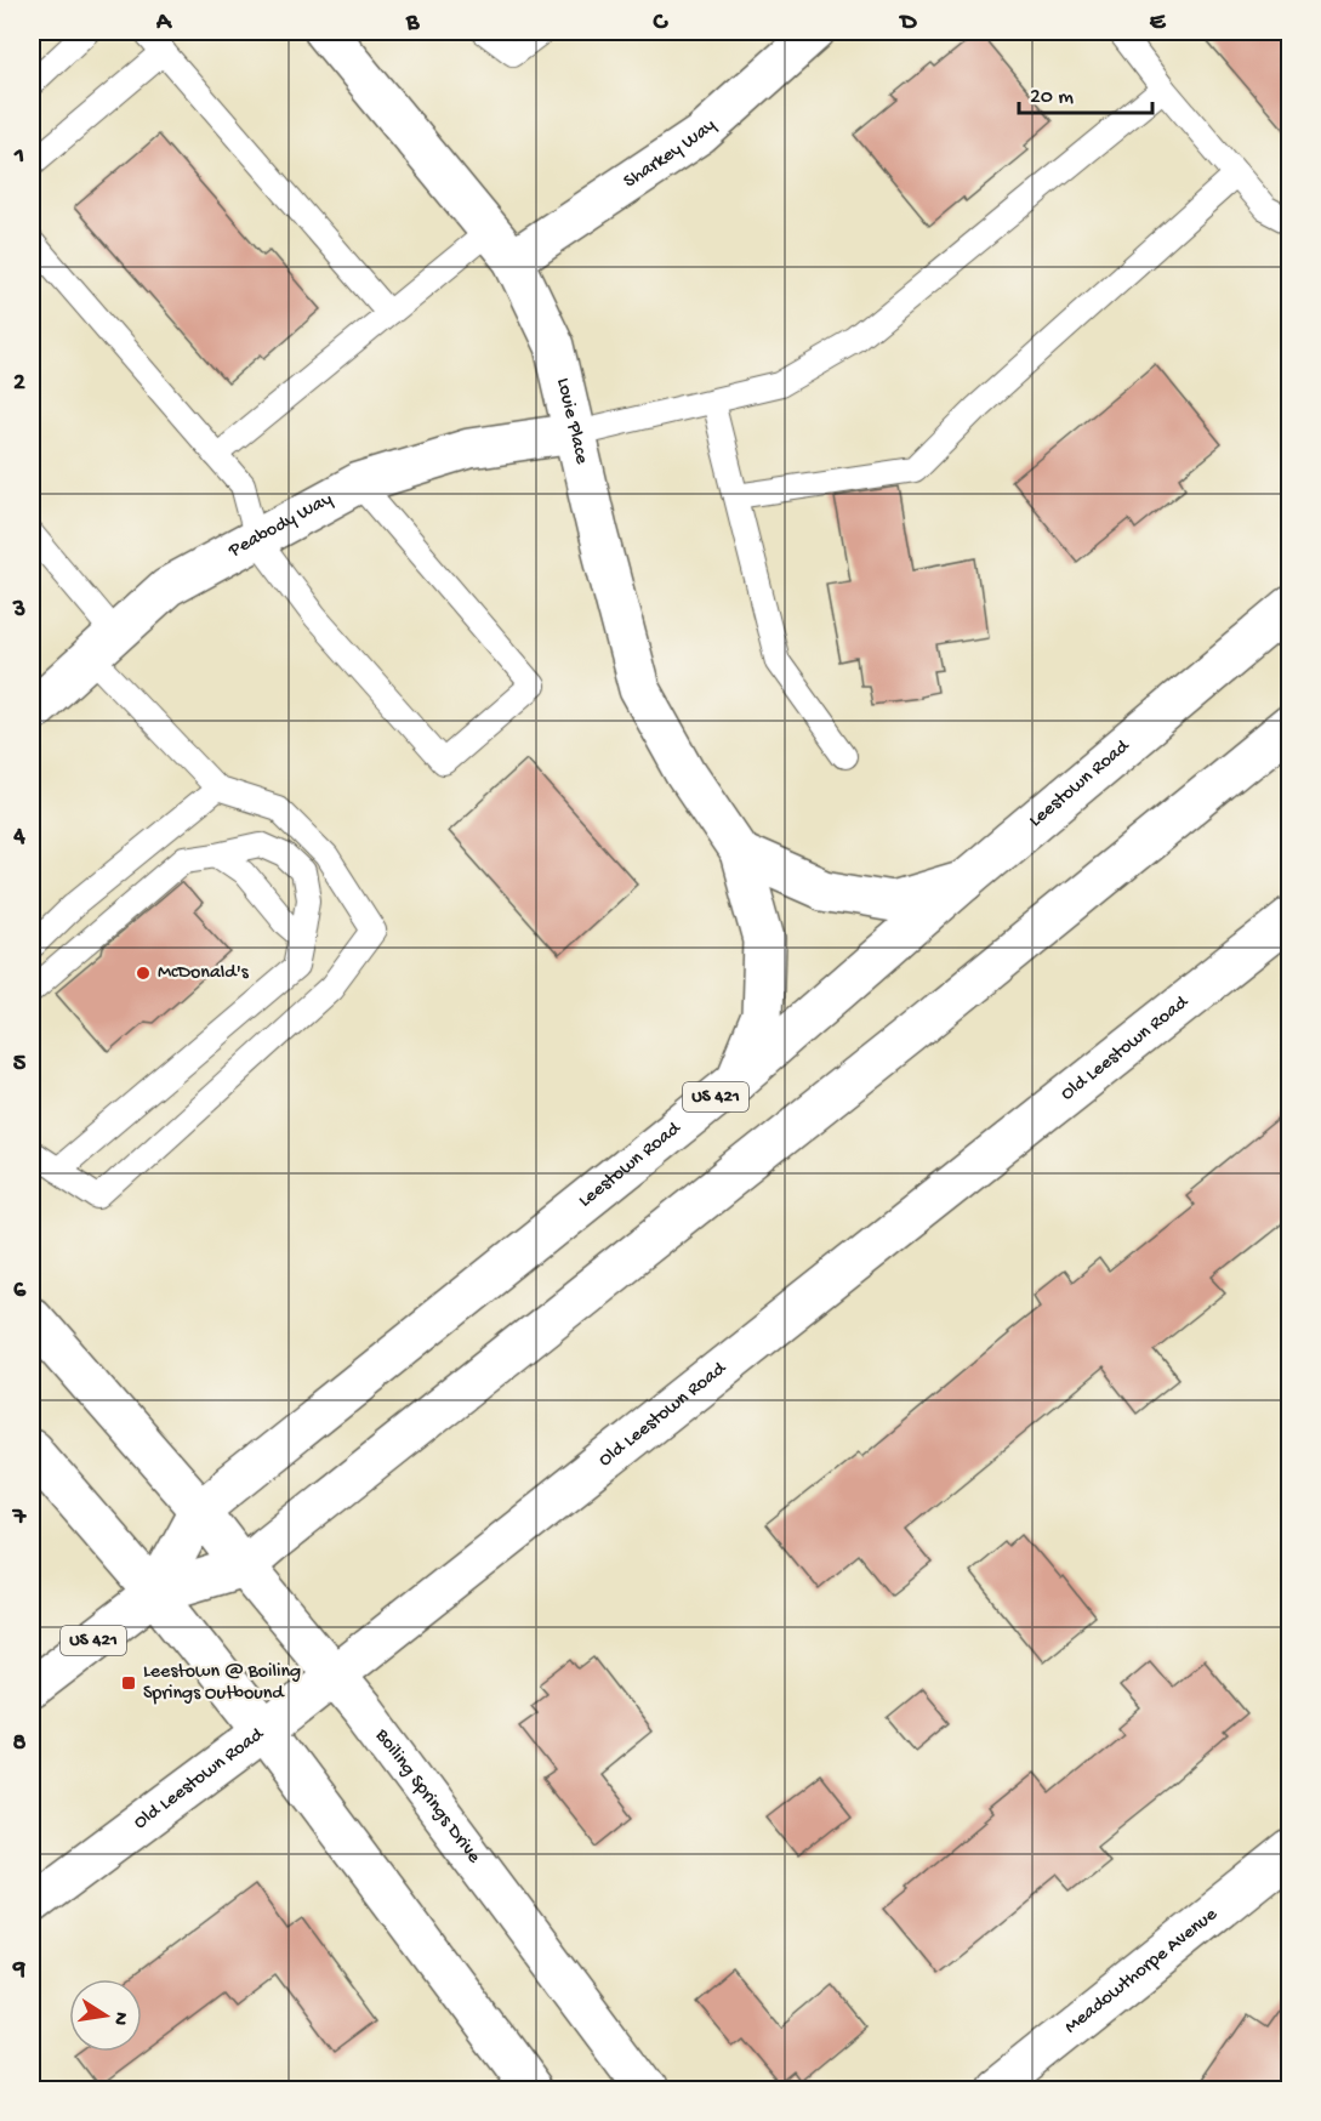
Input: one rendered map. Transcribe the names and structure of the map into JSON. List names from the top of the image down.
{
  "streets": {
    "street": [
      "Sharkey Way",
      "Louie Place",
      "Peabody Way",
      "Leestown Road",
      "Old Leestown Road",
      "US 421",
      "Boiling Springs Drive",
      "Meadowthorpe Avenue"
    ]
  },
  "crossings": [
    ["Sharkey Way", "Louie Place"],
    ["Louie Place", "Peabody Way"],
    ["Louie Place", "Leestown Road"],
    ["Leestown Road", "Boiling Springs Drive"],
    ["Old Leestown Road", "Boiling Springs Drive"]
  ],
  "places": {
    "other": ["McDonald's"],
    "transit": ["Leestown @ Boiling Springs Outbound"]
  },
  "scale_bar": "20 m",
  "north": "right",
  "grid": {
    "columns": [
      "A",
      "B",
      "C",
      "D",
      "E"
    ],
    "rows": [
      "1",
      "2",
      "3",
      "4",
      "5",
      "6",
      "7",
      "8",
      "9"
    ]
  }
}
